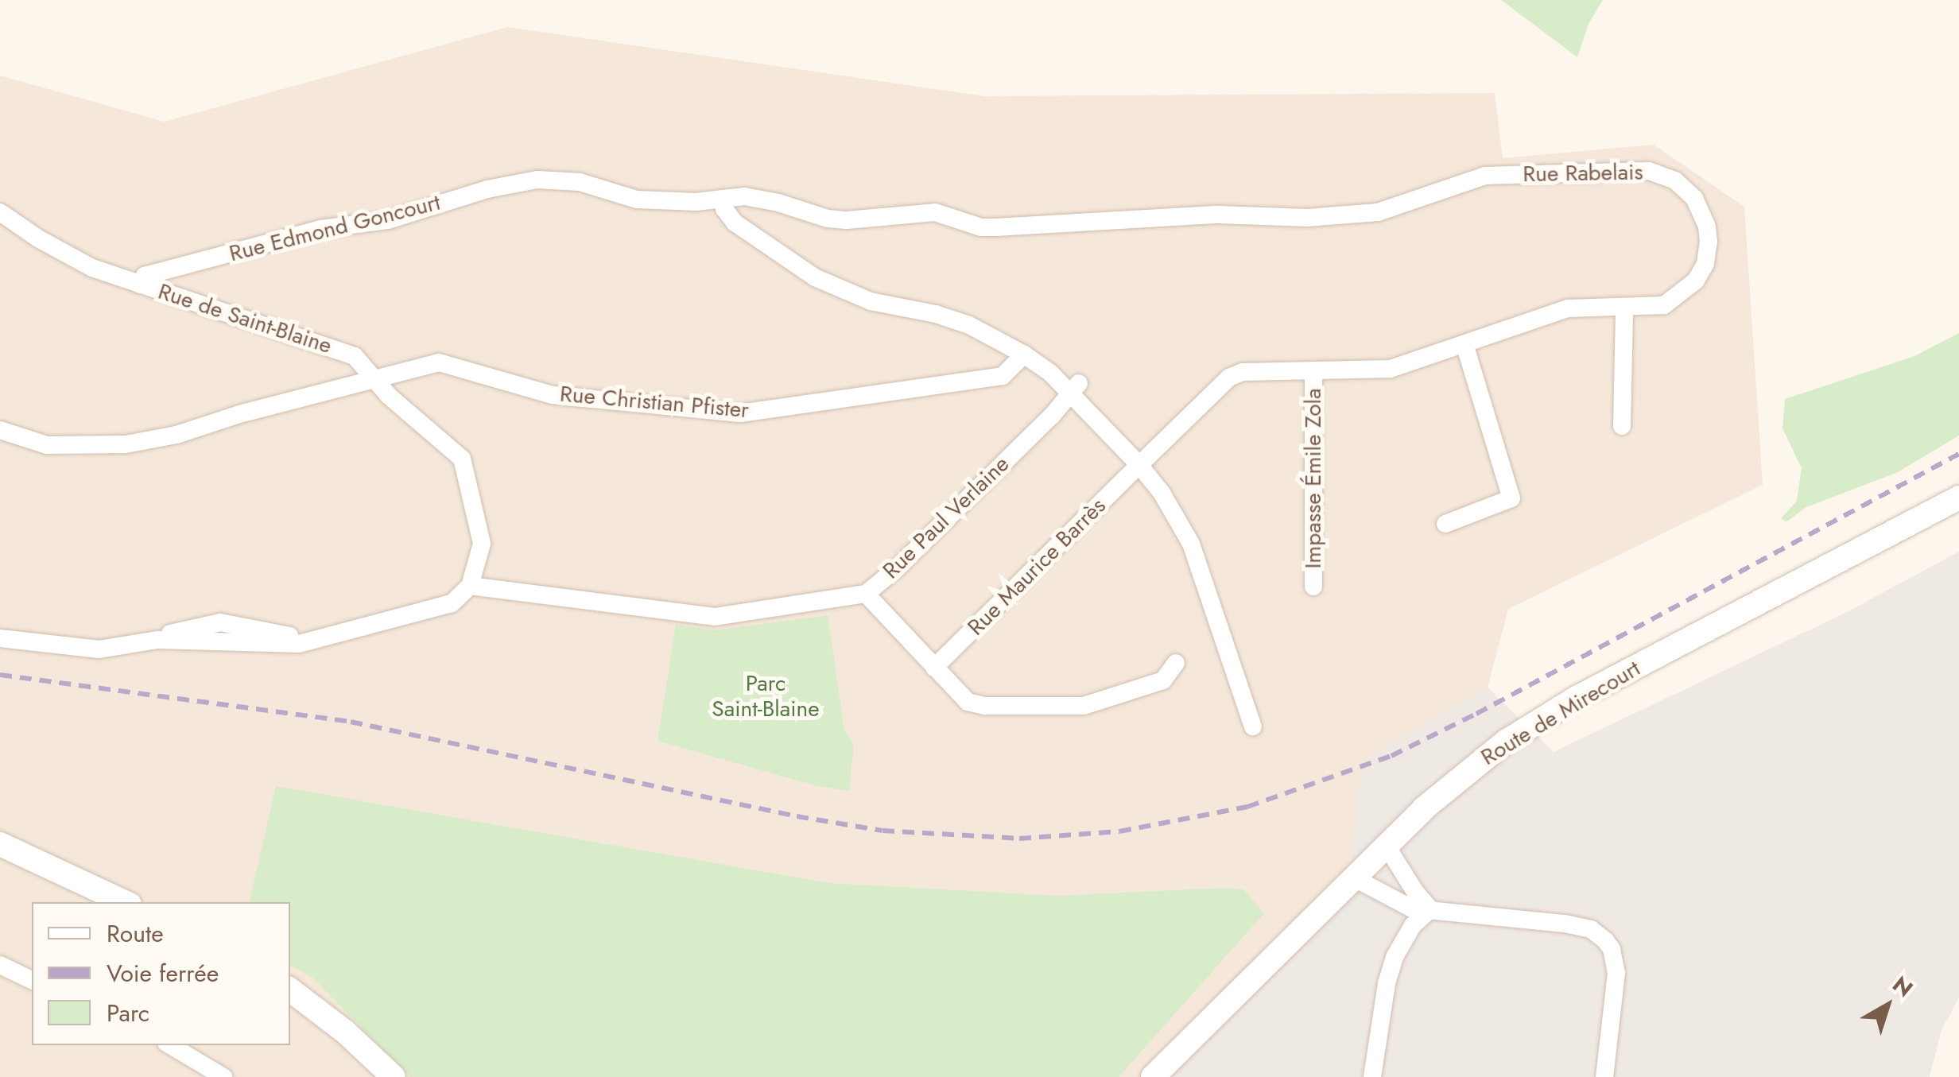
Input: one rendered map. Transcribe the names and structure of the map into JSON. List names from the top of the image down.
{
  "streets": {
    "main road": ["Route de Mirecourt"],
    "street": [
      "Rue Rabelais",
      "Rue Edmond Goncourt",
      "Rue de Saint-Blaine",
      "Rue Christian Pfister",
      "Impasse Émile Zola",
      "Rue Paul Verlaine",
      "Rue Maurice Barrès"
    ]
  },
  "crossings": [
    ["Rue Rabelais", "Rue Edmond Goncourt"],
    ["Rue Rabelais", "Impasse Émile Zola"],
    ["Rue Rabelais", "Rue Maurice Barrès"],
    ["Rue Edmond Goncourt", "Rue de Saint-Blaine"],
    ["Rue de Saint-Blaine", "Rue Christian Pfister"],
    ["Rue de Saint-Blaine", "Rue Paul Verlaine"]
  ],
  "parks": ["Parc Saint-Blaine"],
  "legend": ["Route", "Voie ferrée", "Parc"],
  "north": "top right"
}
